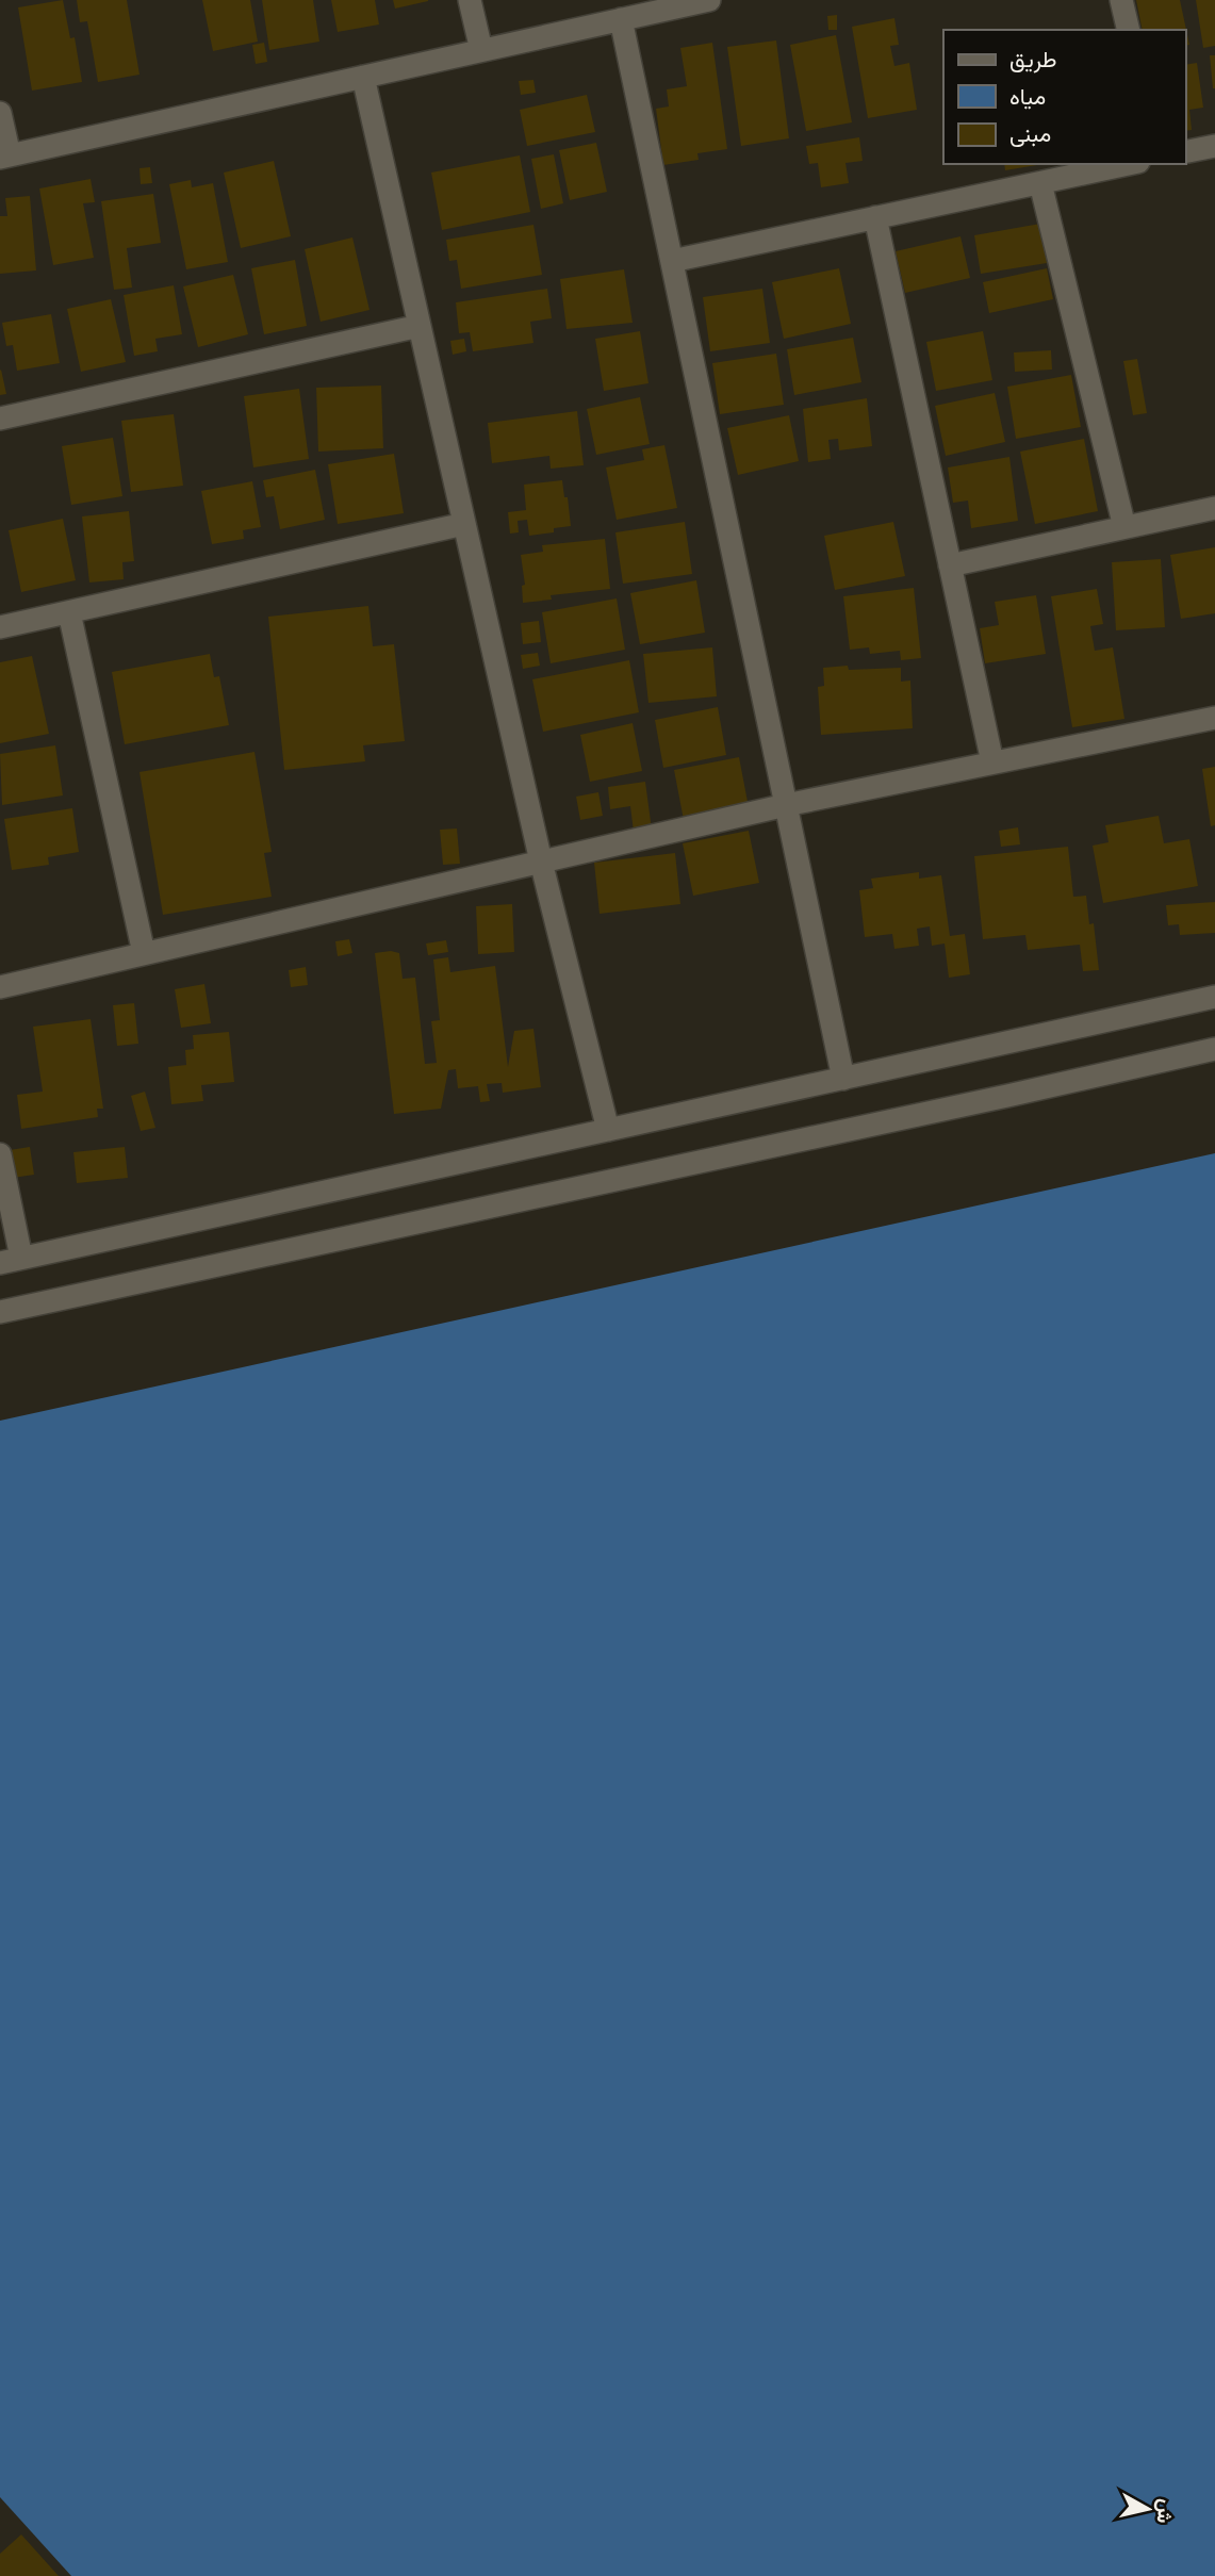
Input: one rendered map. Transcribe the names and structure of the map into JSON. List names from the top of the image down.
{
  "legend": ["طريق", "مياه", "مبنى"],
  "north": "right"
}
